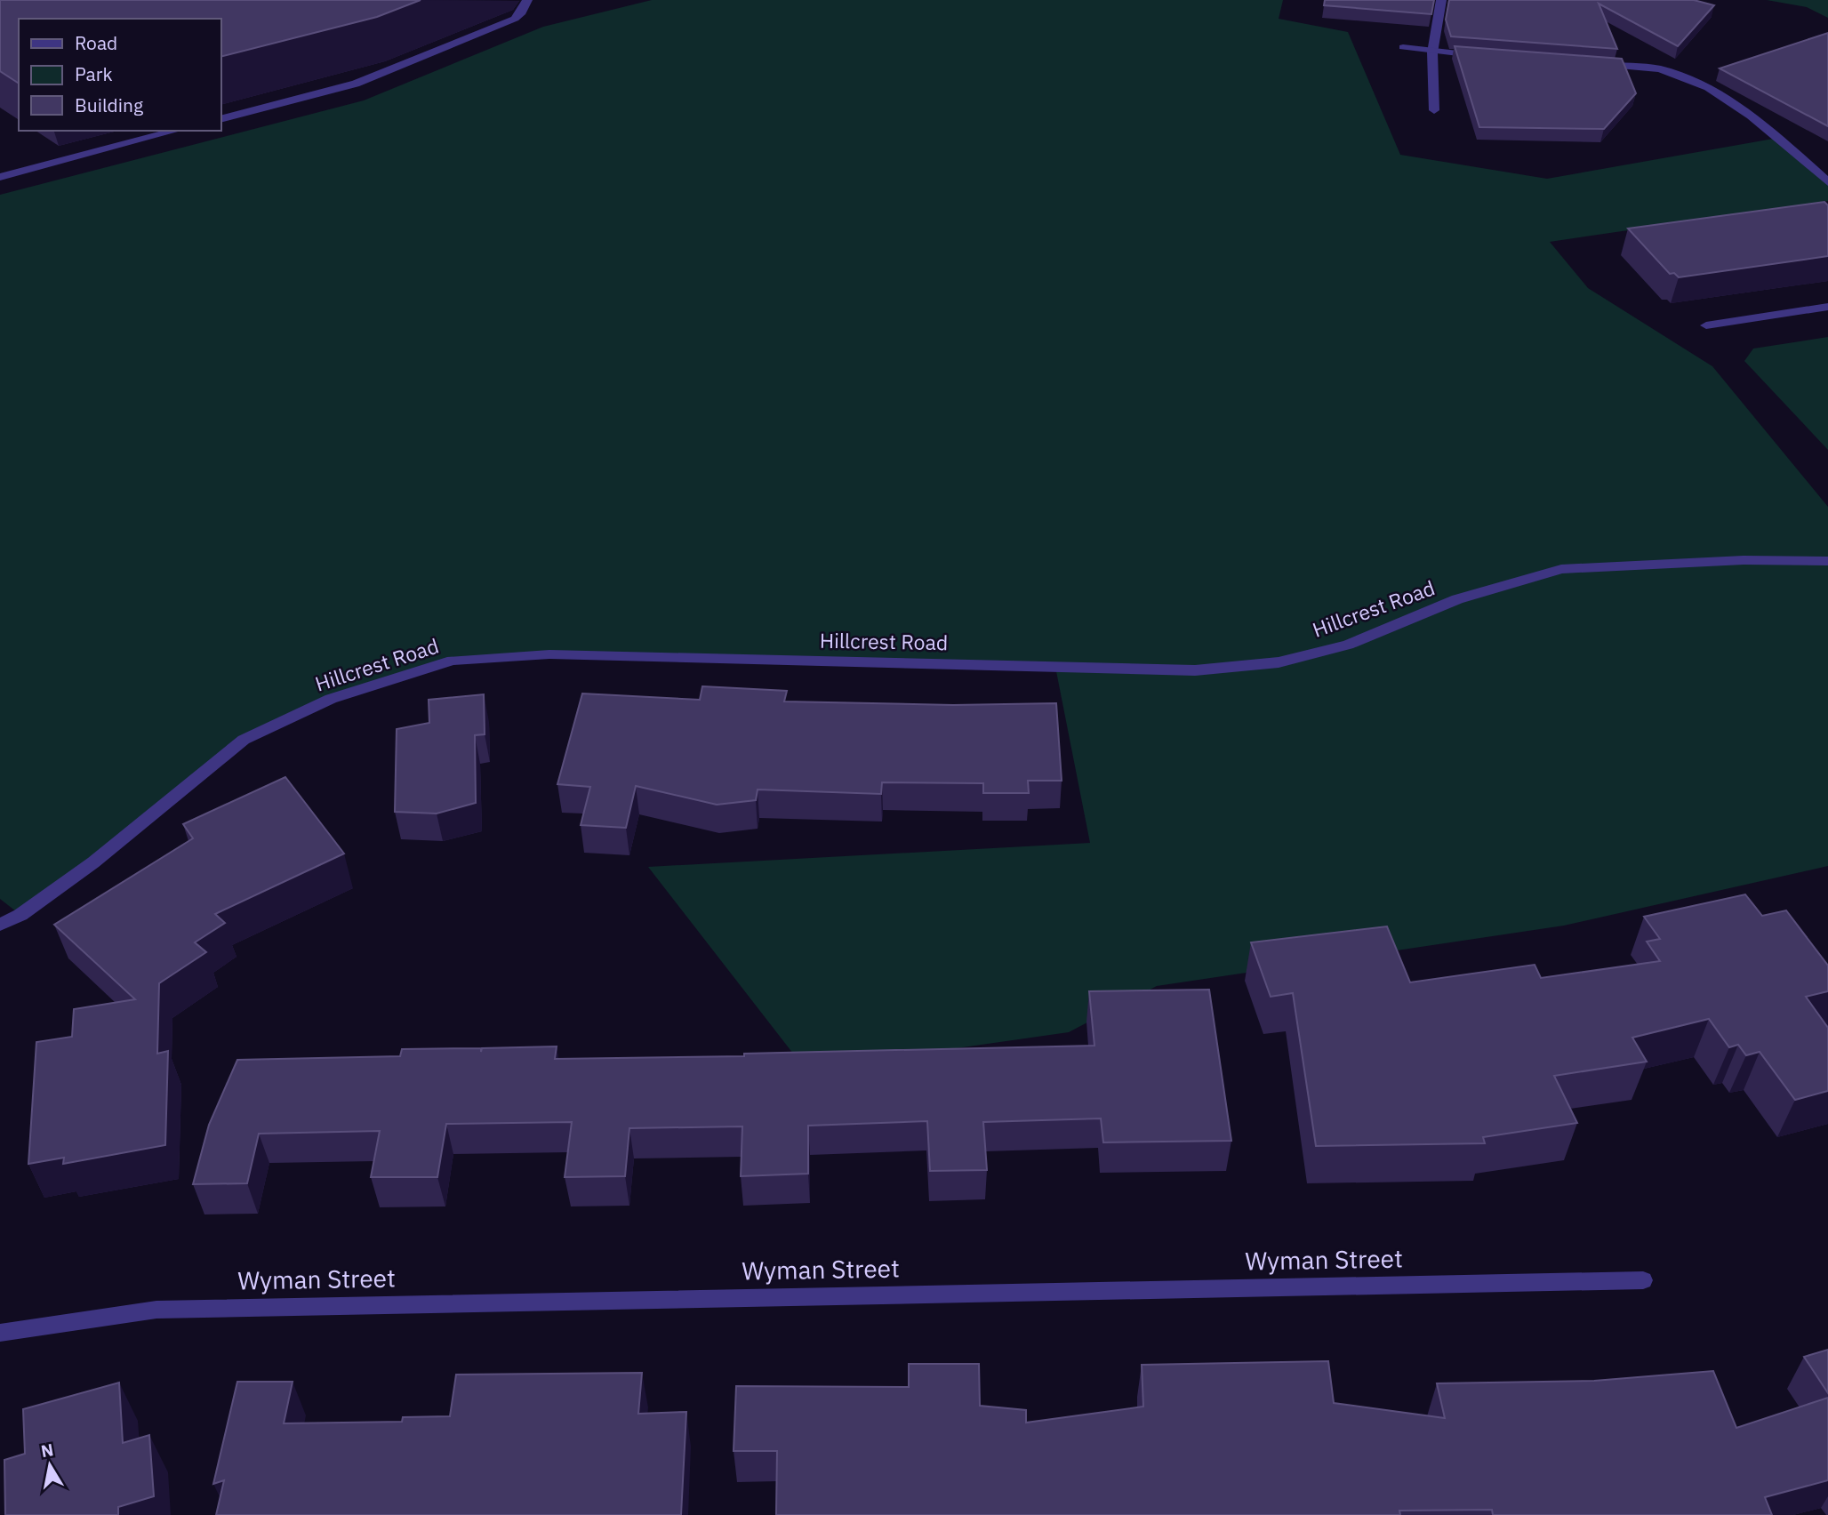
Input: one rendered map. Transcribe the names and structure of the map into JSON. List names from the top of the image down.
{
  "streets": {
    "street": ["Hillcrest Road", "Wyman Street"]
  },
  "legend": ["Road", "Park", "Building"],
  "north": "top"
}
